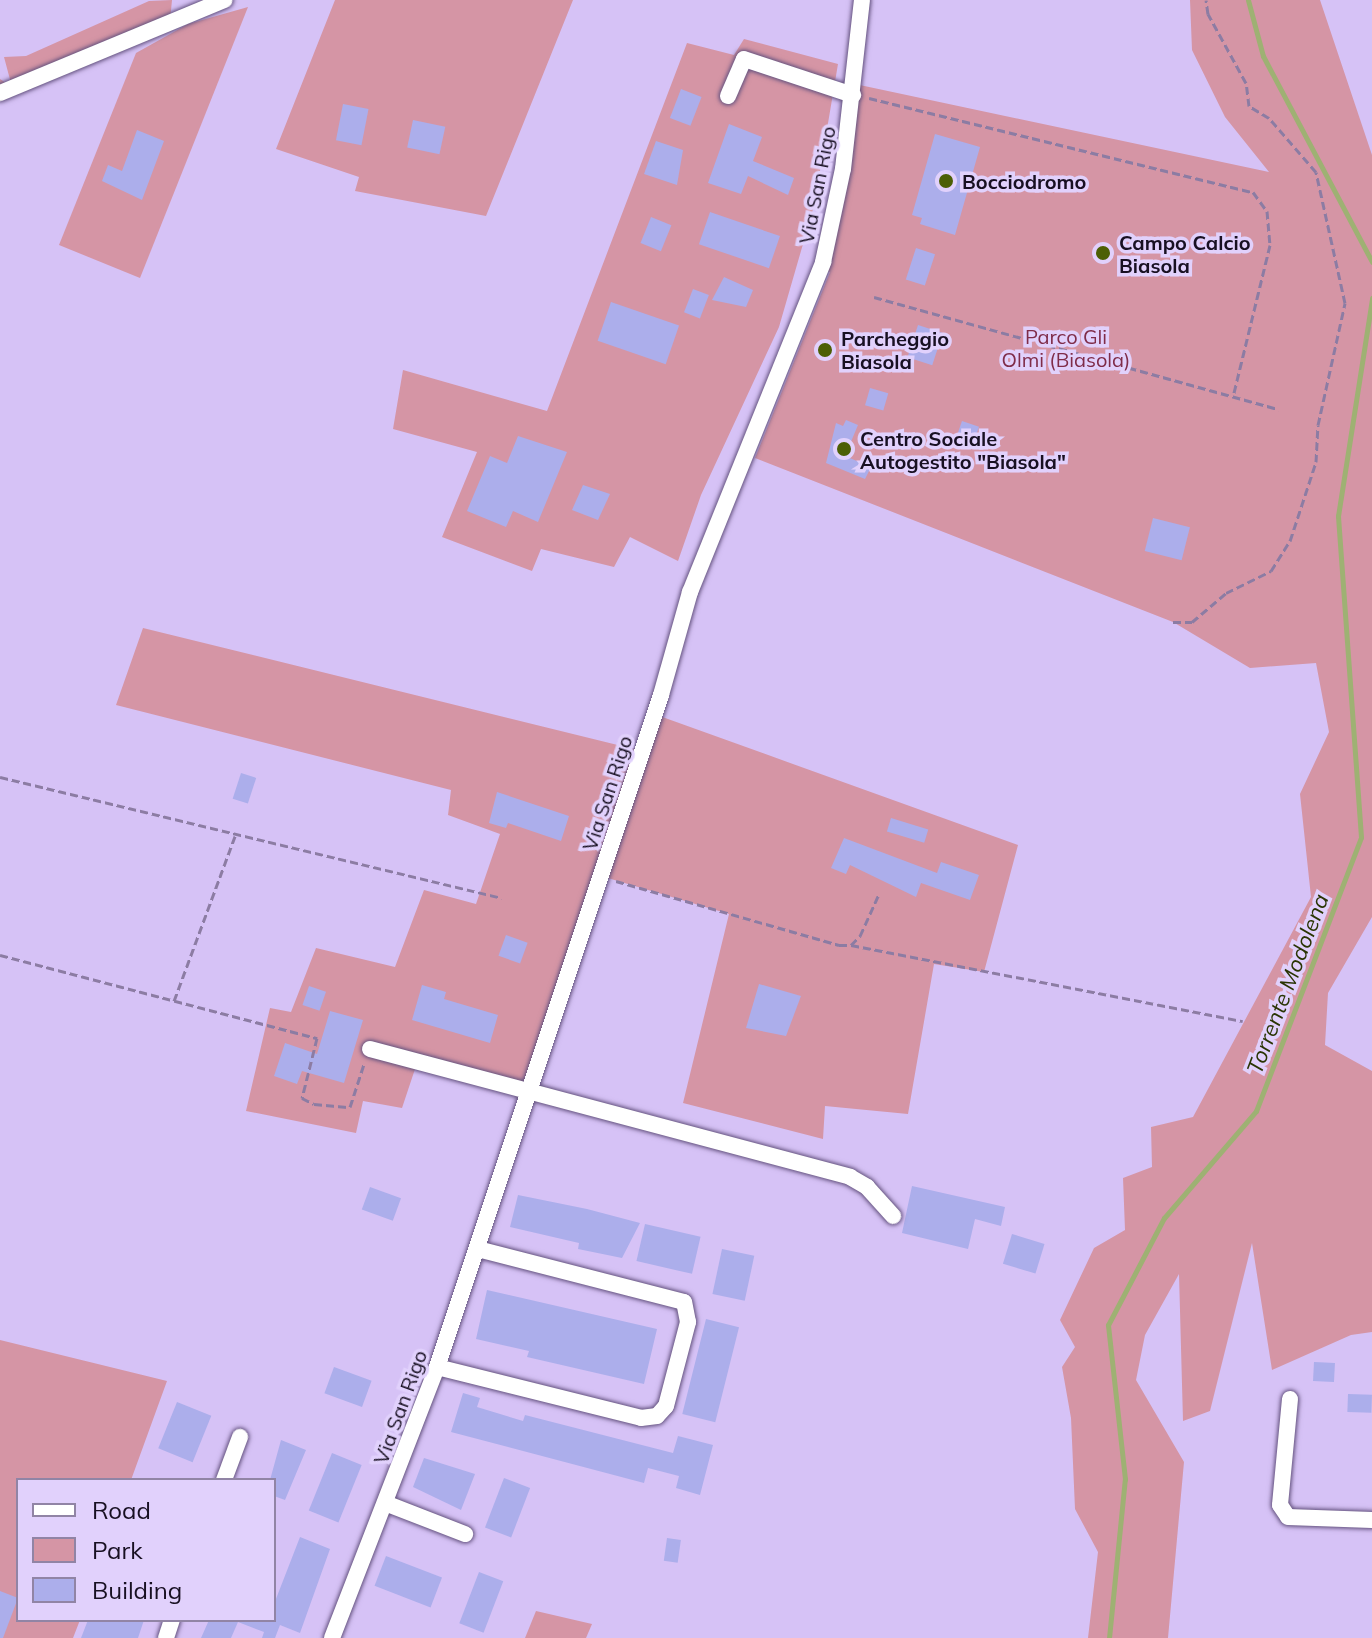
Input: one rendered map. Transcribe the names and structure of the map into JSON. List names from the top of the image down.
{
  "streets": {
    "street": ["Via San Rigo"]
  },
  "water": ["Torrente Modolena"],
  "parks": ["Parco Gli Olmi (Biasola)"],
  "places": [
    "Bocciodromo",
    "Campo Calcio Biasola",
    "Parcheggio Biasola",
    "Centro Sociale Autogestito \"Biasola\""
  ],
  "legend": ["Road", "Park", "Building"]
}
